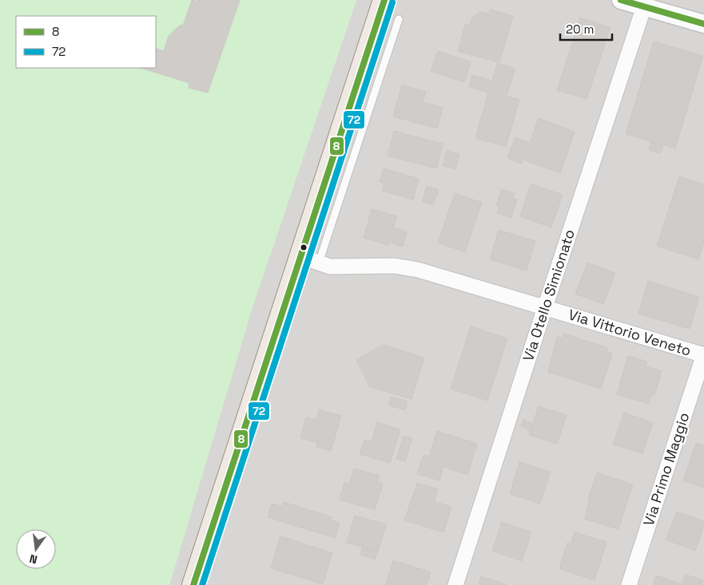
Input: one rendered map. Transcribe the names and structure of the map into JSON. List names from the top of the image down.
{
  "streets": {
    "street": ["Via Otello Simionato", "Via Vittorio Veneto", "Via Primo Maggio"]
  },
  "crossings": [
    ["Via Otello Simionato", "Via Vittorio Veneto"],
    ["Via Vittorio Veneto", "Via Primo Maggio"]
  ],
  "lines": ["transit line 8", "transit line 72"],
  "legend": ["8", "72"],
  "scale_bar": "20 m",
  "north": "bottom"
}
